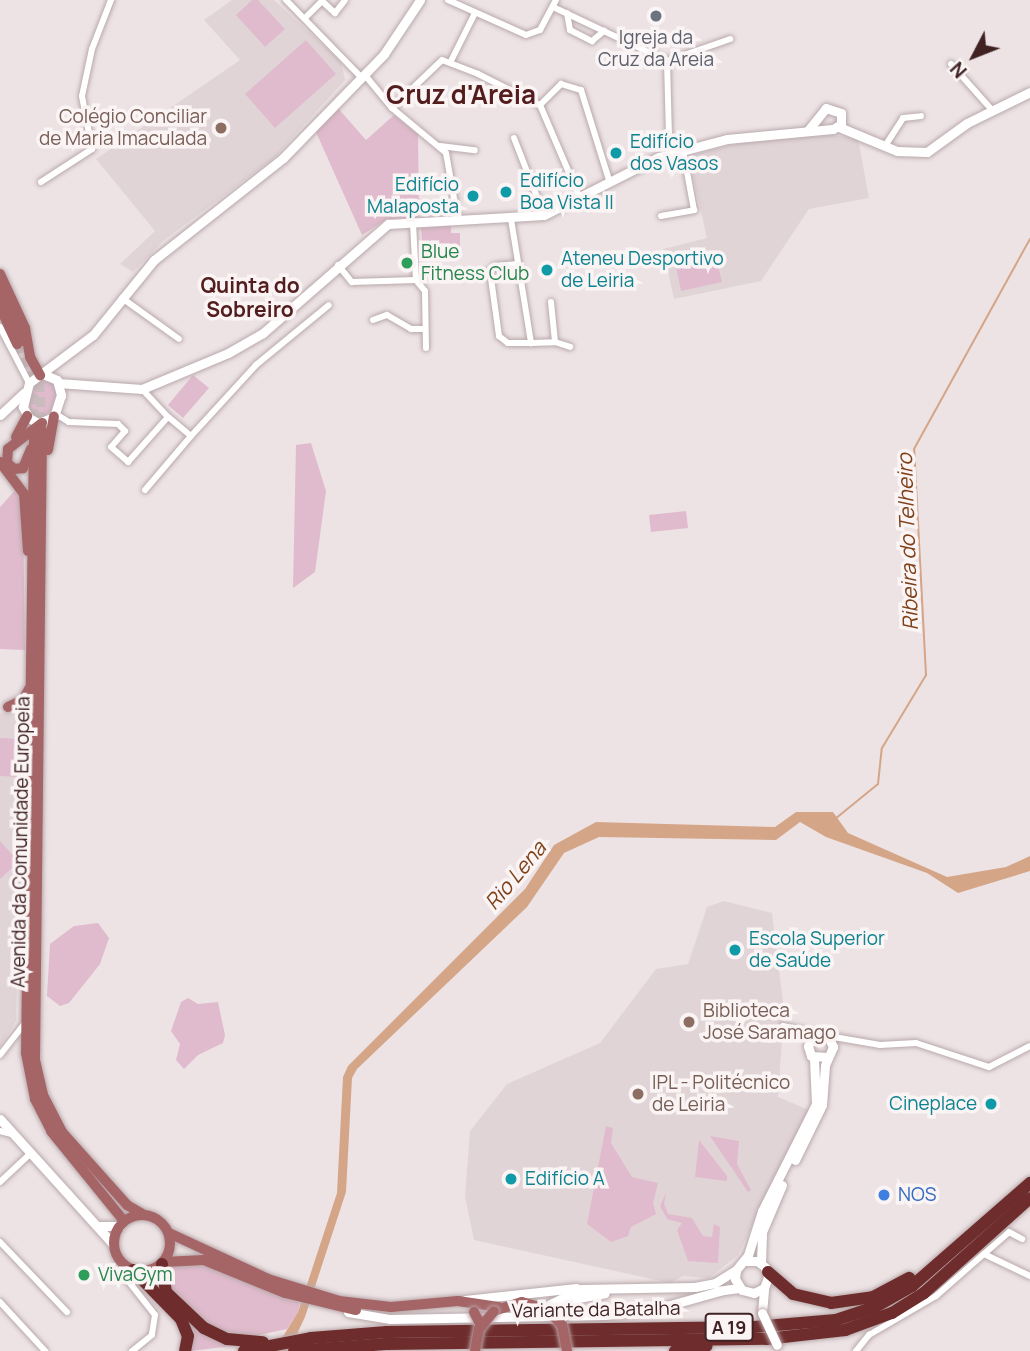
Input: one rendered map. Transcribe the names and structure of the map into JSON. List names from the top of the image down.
{
  "streets": {
    "highway": ["Variante da Batalha", "A 19"],
    "main road": ["Avenida da Comunidade Europeia"]
  },
  "crossings": [
    ["Avenida da Comunidade Europeia", "Variante da Batalha"]
  ],
  "districts": ["Cruz d'Areia", "Quinta do Sobreiro"],
  "water": ["Ribeira do Telheiro", "Rio Lena"],
  "places": [
    "Igreja da Cruz da Areia",
    "Colégio Conciliar de Maria Imaculada",
    "Edifício dos Vasos",
    "Edifício Boa Vista II",
    "Edifício Malaposta",
    "Blue Fitness Club",
    "Ateneu Desportivo de Leiria",
    "Escola Superior de Saúde",
    "Biblioteca José Saramago",
    "IPL - Politécnico de Leiria",
    "Cineplace",
    "Edifício A",
    "NOS",
    "VivaGym"
  ],
  "north": "bottom left"
}
